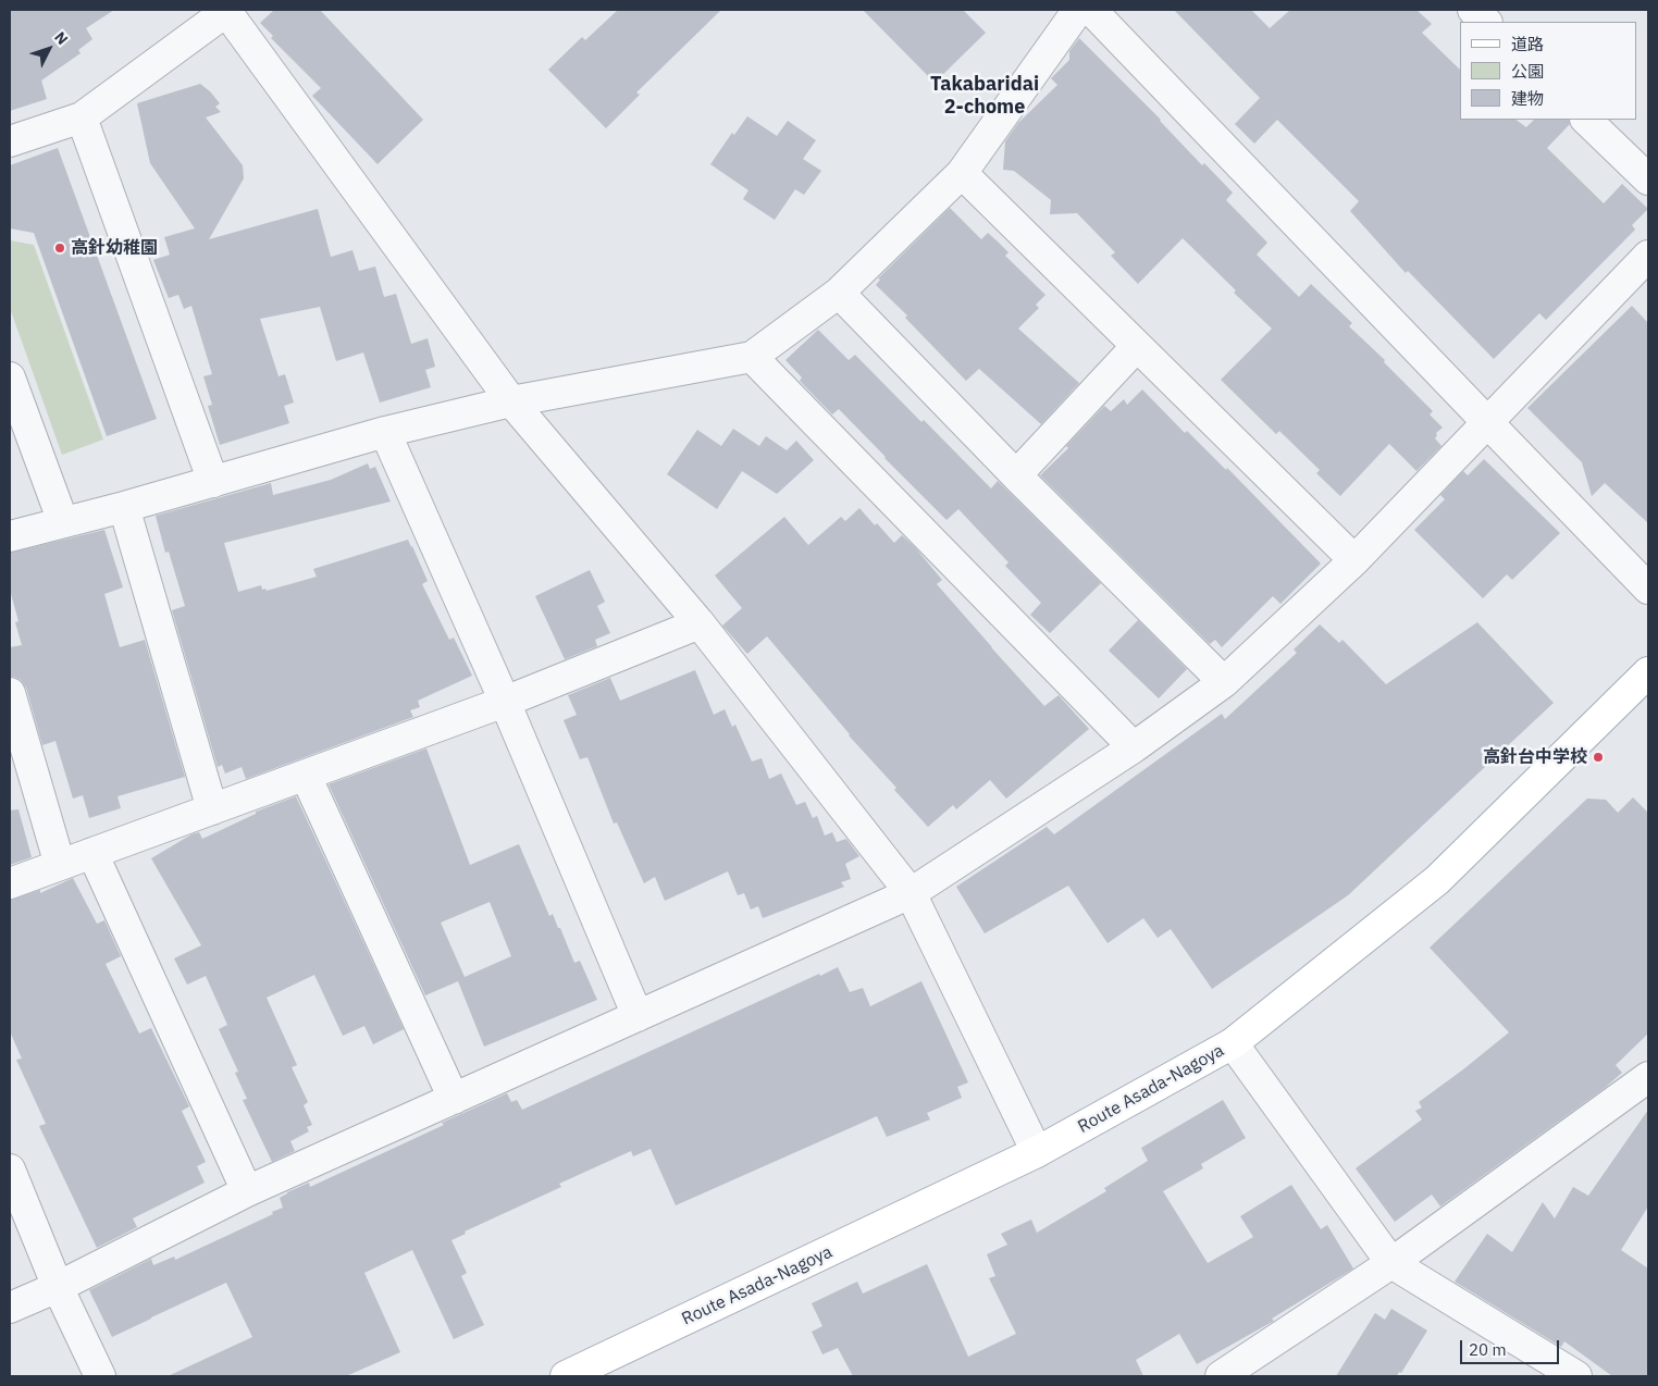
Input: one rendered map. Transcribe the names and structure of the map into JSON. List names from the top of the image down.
{
  "streets": {
    "main road": ["Route Asada-Nagoya"]
  },
  "districts": ["Takabaridai 2-chome"],
  "places": ["高針幼稚園", "高針台中学校"],
  "legend": ["道路", "公園", "建物"],
  "scale_bar": "20 m",
  "north": "top right"
}
